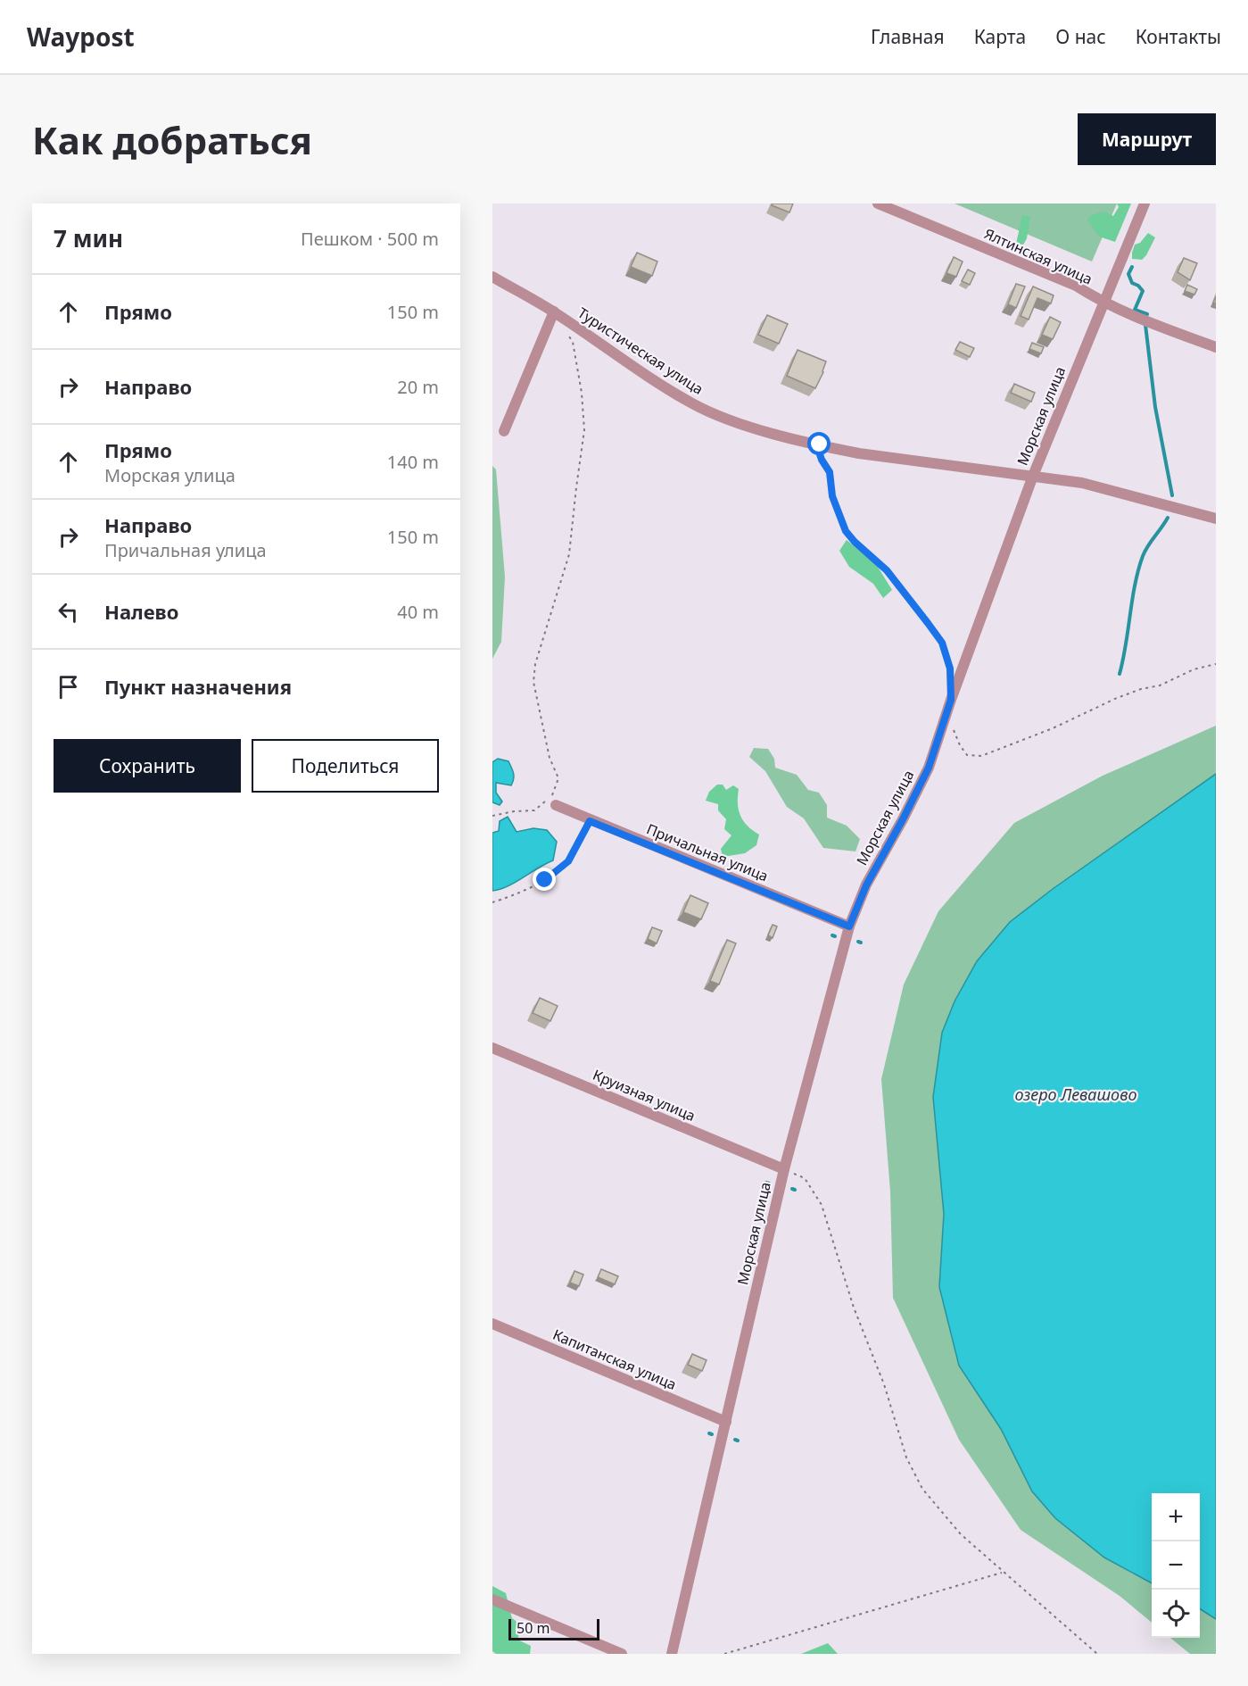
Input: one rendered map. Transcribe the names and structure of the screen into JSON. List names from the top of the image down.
{
  "streets": {
    "street": [
      "Ялтинская улица",
      "Туристическая улица",
      "Морская улица",
      "Причальная улица",
      "Круизная улица",
      "Капитанская улица"
    ]
  },
  "crossings": [
    ["Ялтинская улица", "Морская улица"],
    ["Туристическая улица", "Морская улица"],
    ["Морская улица", "Причальная улица"],
    ["Морская улица", "Круизная улица"],
    ["Морская улица", "Капитанская улица"]
  ],
  "water": ["озеро Левашово"],
  "scale_bar": "50 m",
  "page": {
    "header": "Waypost",
    "nav": [
      "Главная",
      "Карта",
      "О нас",
      "Контакты"
    ],
    "buttons": [
      "Маршрут",
      ["Сохранить", "Поделиться"]
    ],
    "title": "Как добраться",
    "heading": ["7 мин", "Пешком · 500 m"],
    "list": [
      ["Прямо", "150 m"],
      ["Направо", "20 m"],
      ["Прямо", "Морская улица", "140 m"],
      ["Направо", "Причальная улица", "150 m"],
      ["Налево", "40 m"],
      "Пункт назначения"
    ],
    "map_buttons": ["+", "−"],
    "scale": "50 m"
  }
}
